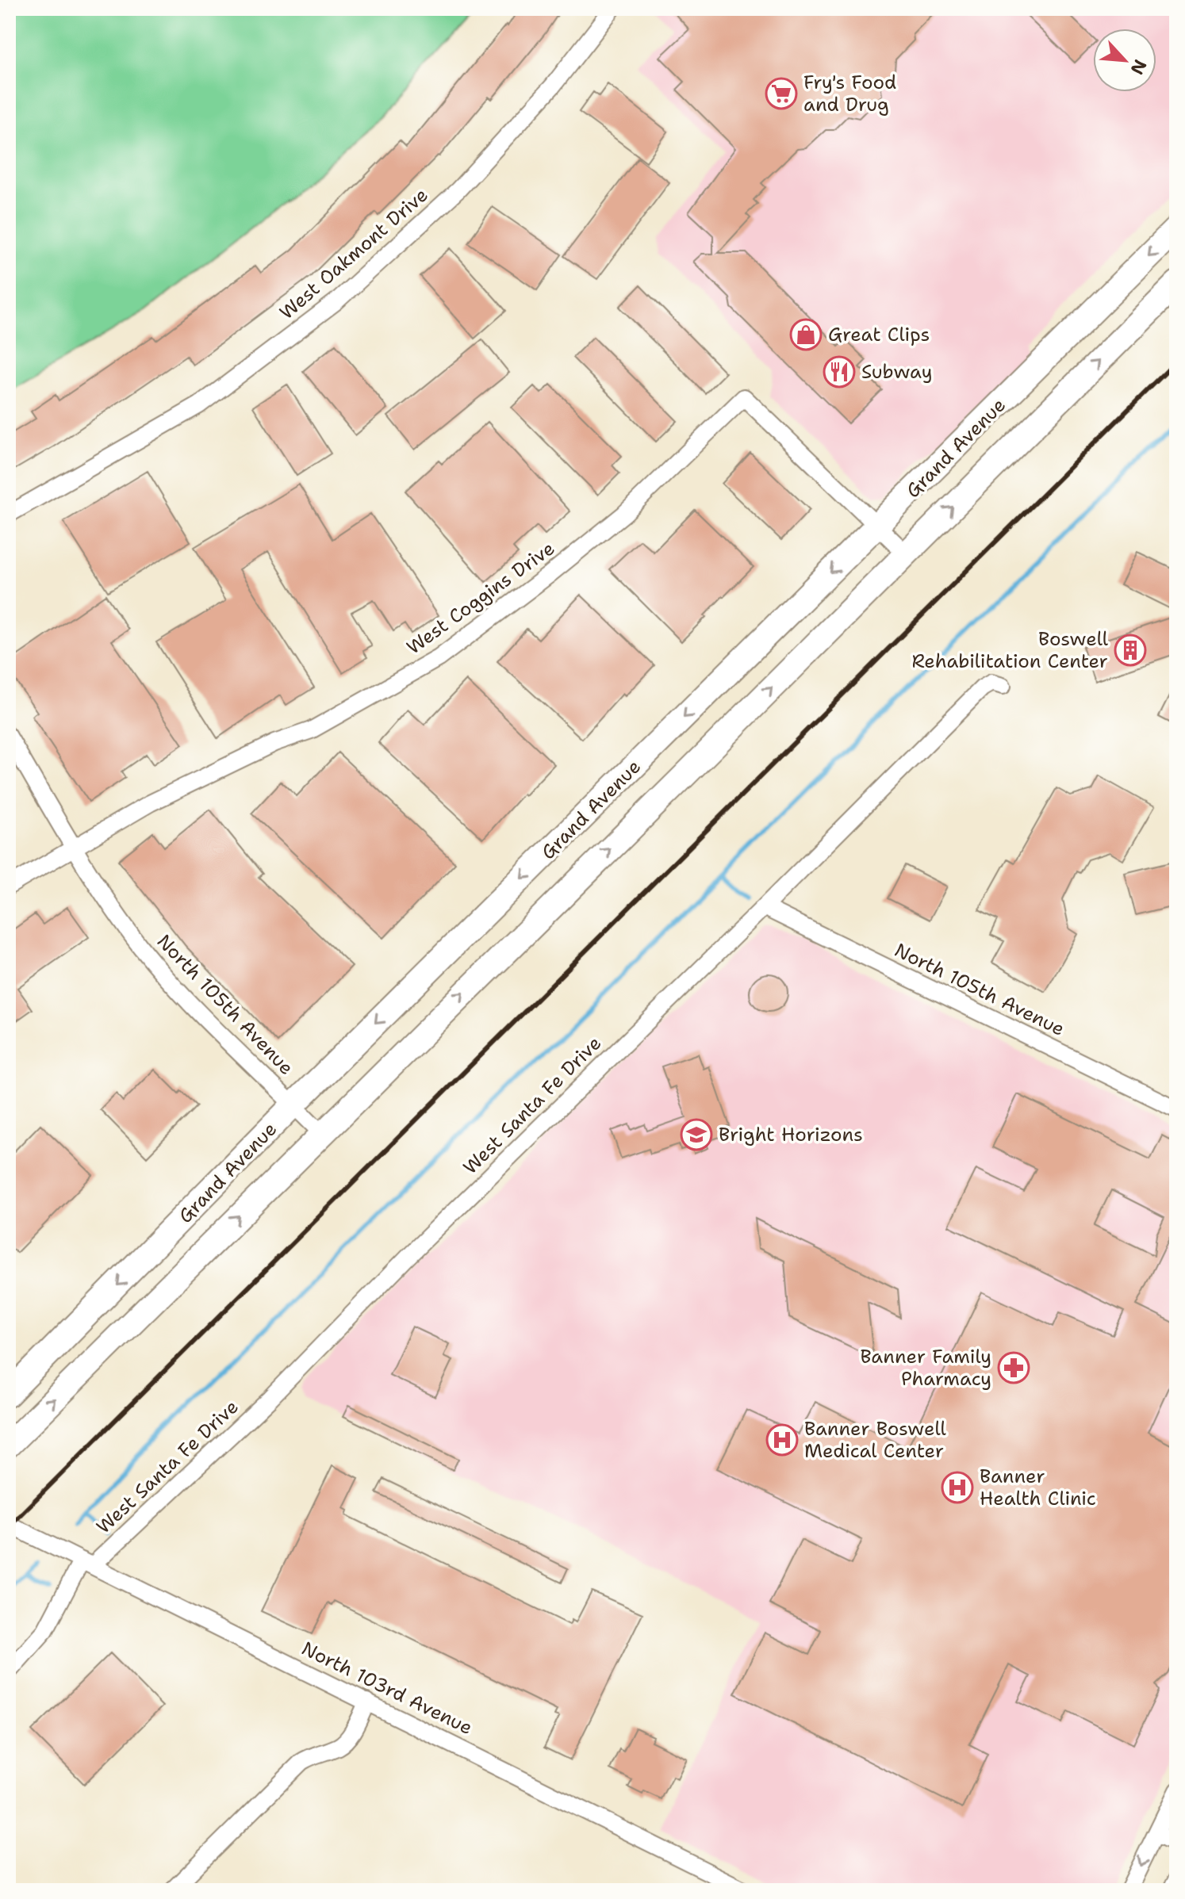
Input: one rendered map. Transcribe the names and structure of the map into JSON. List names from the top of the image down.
{
  "streets": {
    "highway": ["Grand Avenue"],
    "street": [
      "West Oakmont Drive",
      "West Coggins Drive",
      "North 105th Avenue",
      "West Santa Fe Drive",
      "North 103rd Avenue"
    ]
  },
  "crossings": [
    ["Grand Avenue", "West Coggins Drive"],
    ["Grand Avenue", "North 105th Avenue"],
    ["West Coggins Drive", "North 105th Avenue"],
    ["North 105th Avenue", "West Santa Fe Drive"],
    ["West Santa Fe Drive", "North 103rd Avenue"]
  ],
  "places": {
    "supermarket": ["Fry's Food and Drug"],
    "shop": ["Great Clips"],
    "restaurant": ["Subway"],
    "building": ["Boswell Rehabilitation Center"],
    "school or university": ["Bright Horizons"],
    "pharmacy": ["Banner Family Pharmacy"],
    "hospital": ["Banner Boswell Medical Center", "Banner Health Clinic"]
  },
  "north": "bottom right"
}
